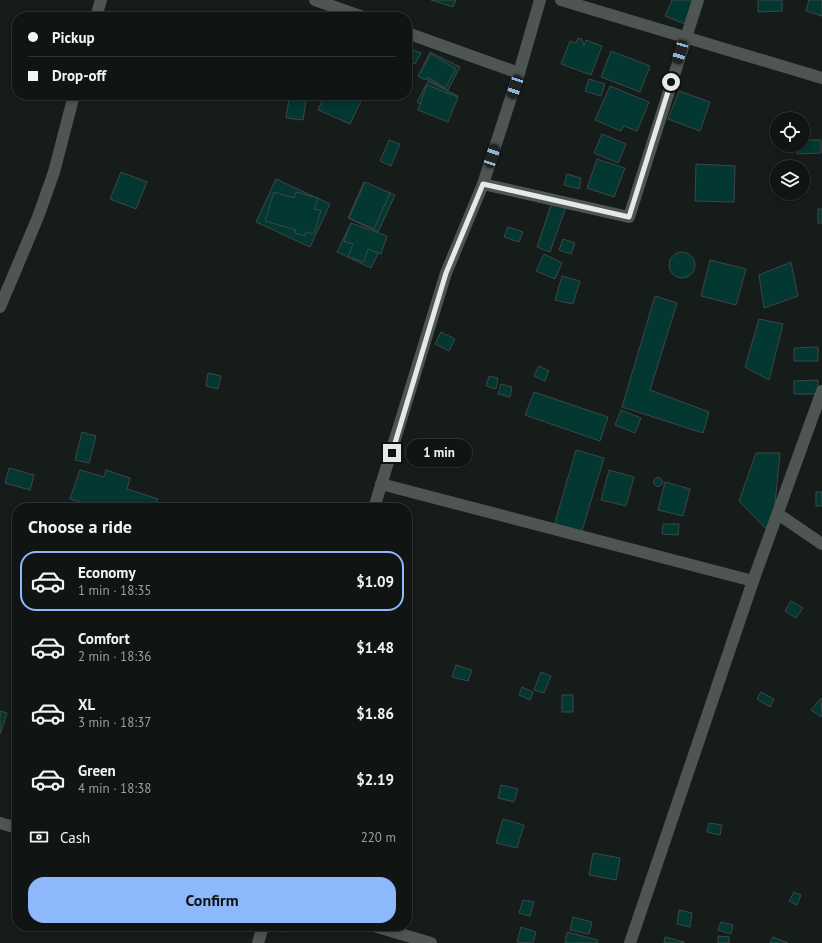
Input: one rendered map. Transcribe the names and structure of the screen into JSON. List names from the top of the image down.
{
  "page": {
    "banner": ["Pickup", "Drop-off"],
    "bubble": "1 min",
    "heading": "Choose a ride",
    "list": [
      {
        "name": "Economy",
        "note": "1 min · 18:35",
        "value": "$1.09"
      },
      {
        "name": "Comfort",
        "note": "2 min · 18:36",
        "value": "$1.48"
      },
      {
        "name": "XL",
        "note": "3 min · 18:37",
        "value": "$1.86"
      },
      {
        "name": "Green",
        "note": "4 min · 18:38",
        "value": "$2.19"
      }
    ],
    "pay": ["Cash", "220 m"],
    "buttons": "Confirm"
  }
}
